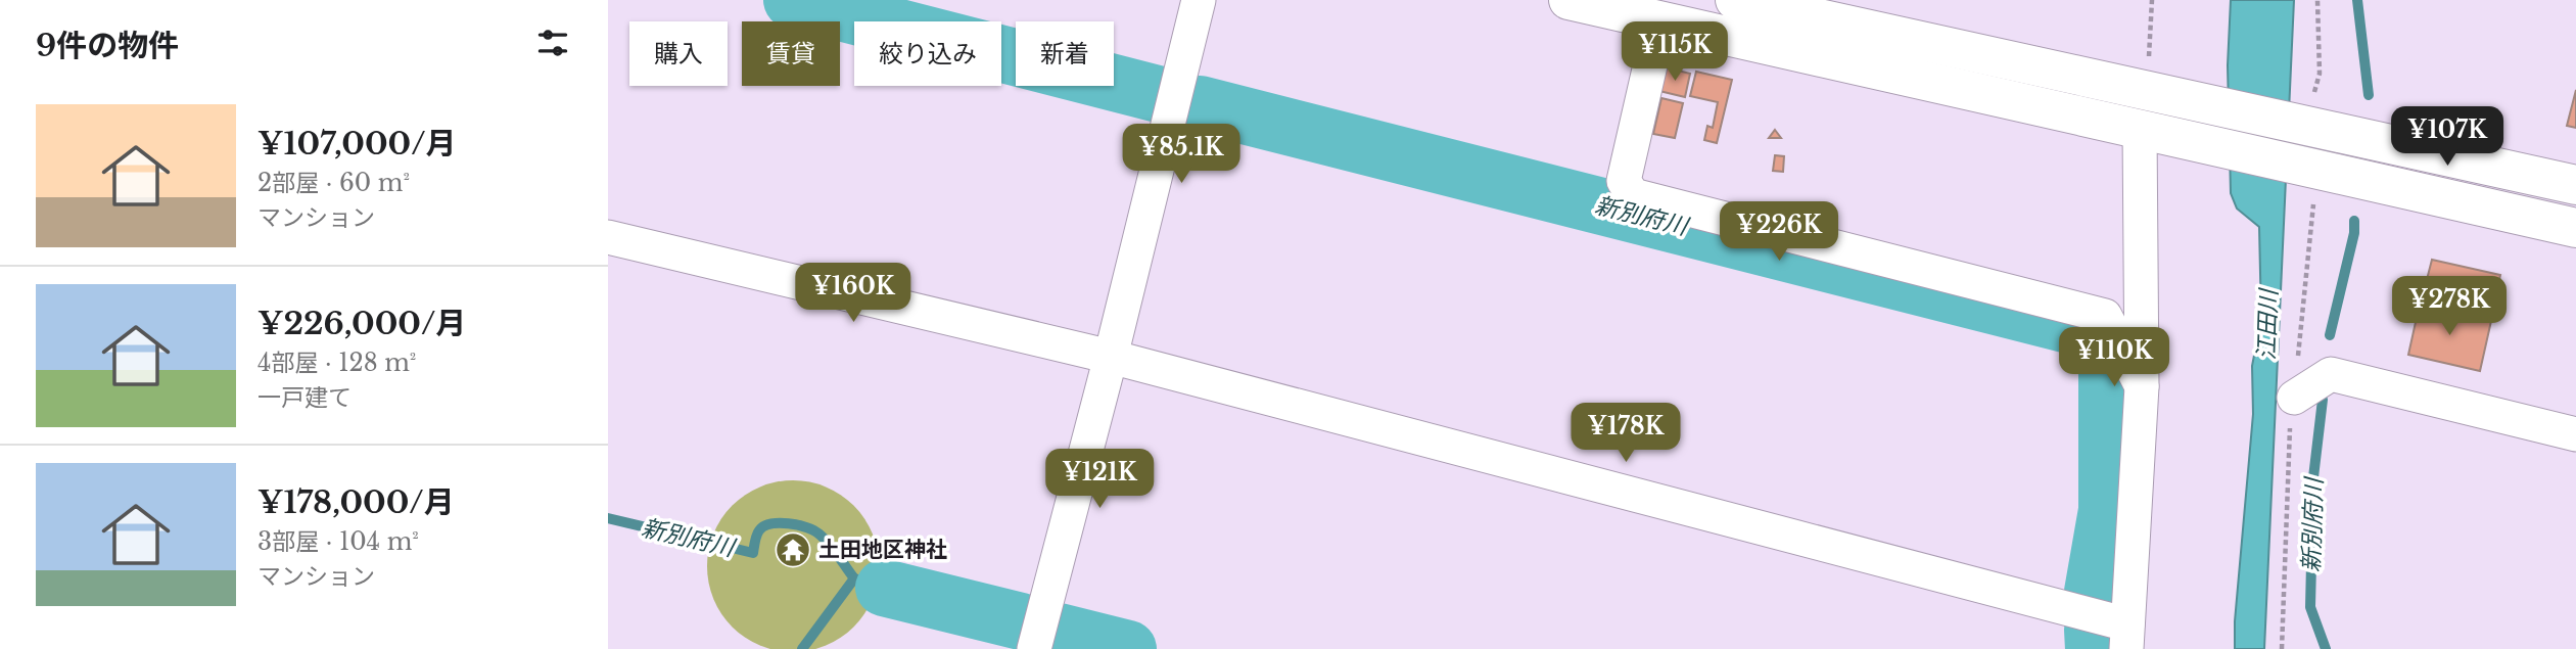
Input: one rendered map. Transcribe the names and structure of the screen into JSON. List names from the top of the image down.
{
  "water": ["新別府川", "江田川"],
  "places": {
    "temple": ["土田地区神社"]
  },
  "page": {
    "heading": "9件の物件",
    "price": [
      "¥115K",
      "¥107K",
      "¥85.1K",
      "¥226K",
      "¥160K",
      "¥278K",
      "¥110K",
      "¥178K",
      "¥121K"
    ],
    "chip": [
      "購入",
      "賃貸",
      "絞り込み",
      "新着"
    ],
    "list": [
      {
        "name": "¥107,000/月",
        "note": "2部屋 · 60 m² · マンション"
      },
      {
        "name": "¥226,000/月",
        "note": "4部屋 · 128 m² · 一戸建て"
      },
      {
        "name": "¥178,000/月",
        "note": "3部屋 · 104 m² · マンション"
      }
    ]
  }
}
